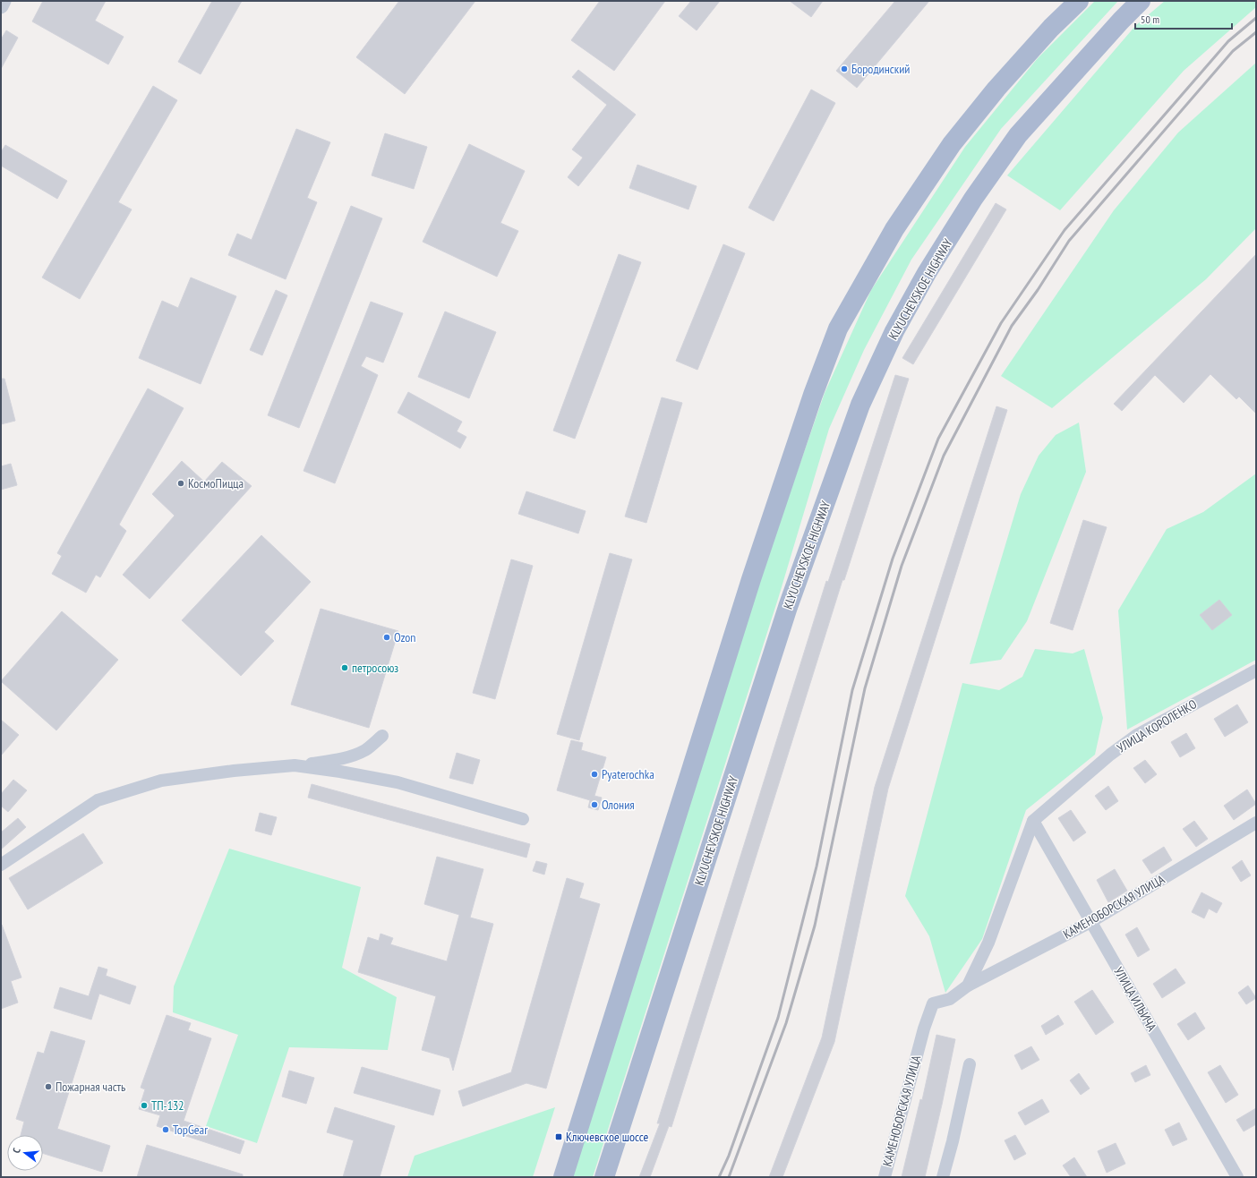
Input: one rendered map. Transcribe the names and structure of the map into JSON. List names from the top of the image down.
{
  "streets": {
    "main road": ["KLYUCHEVSKOE HIGHWAY"],
    "street": ["УЛИЦА КОРОЛЕНКО", "КАМЕНОБОРСКАЯ УЛИЦА", "УЛИЦА ИЛЬИЧА"]
  },
  "crossings": [
    ["УЛИЦА КОРОЛЕНКО", "УЛИЦА ИЛЬИЧА"],
    ["КАМЕНОБОРСКАЯ УЛИЦА", "УЛИЦА ИЛЬИЧА"]
  ],
  "places": {
    "other": [
      "Бородинский",
      "КосмоПицца",
      "Ozon",
      "петросоюз",
      "Pyaterochka",
      "Олония",
      "Пожарная часть",
      "ТП-132",
      "TopGear"
    ],
    "transit": ["Ключевское шоссе"]
  },
  "scale_bar": "50 m",
  "north": "left"
}
